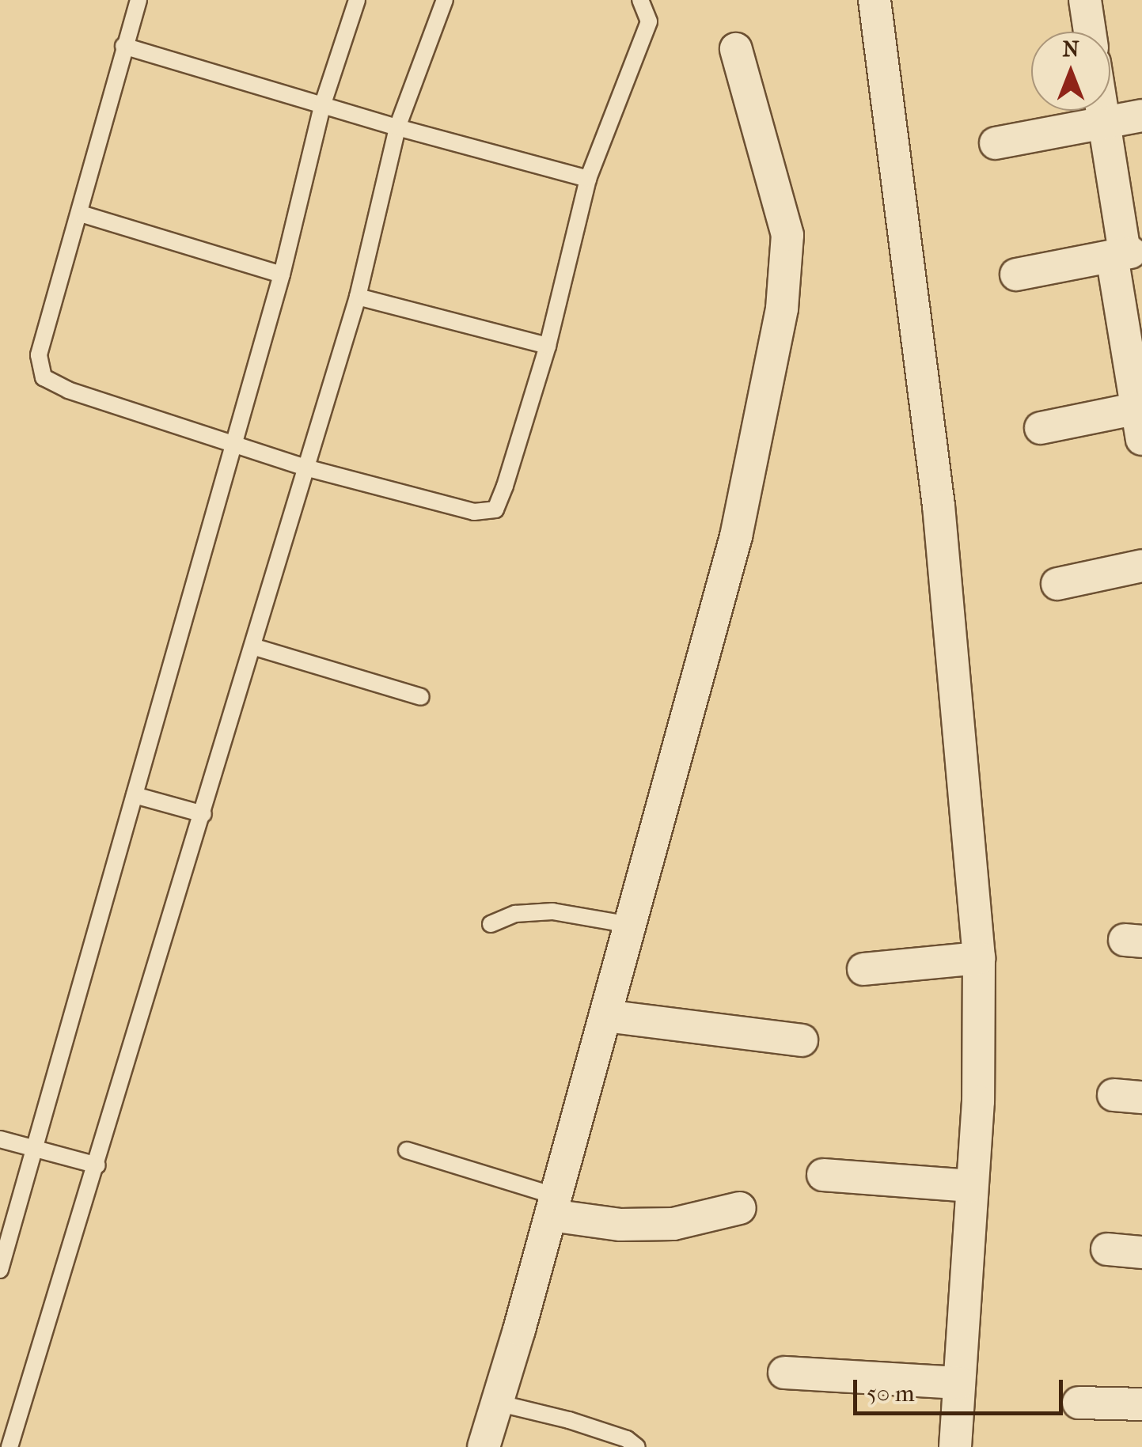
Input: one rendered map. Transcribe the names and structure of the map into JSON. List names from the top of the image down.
{
  "scale_bar": "50 m",
  "north": "top"
}
